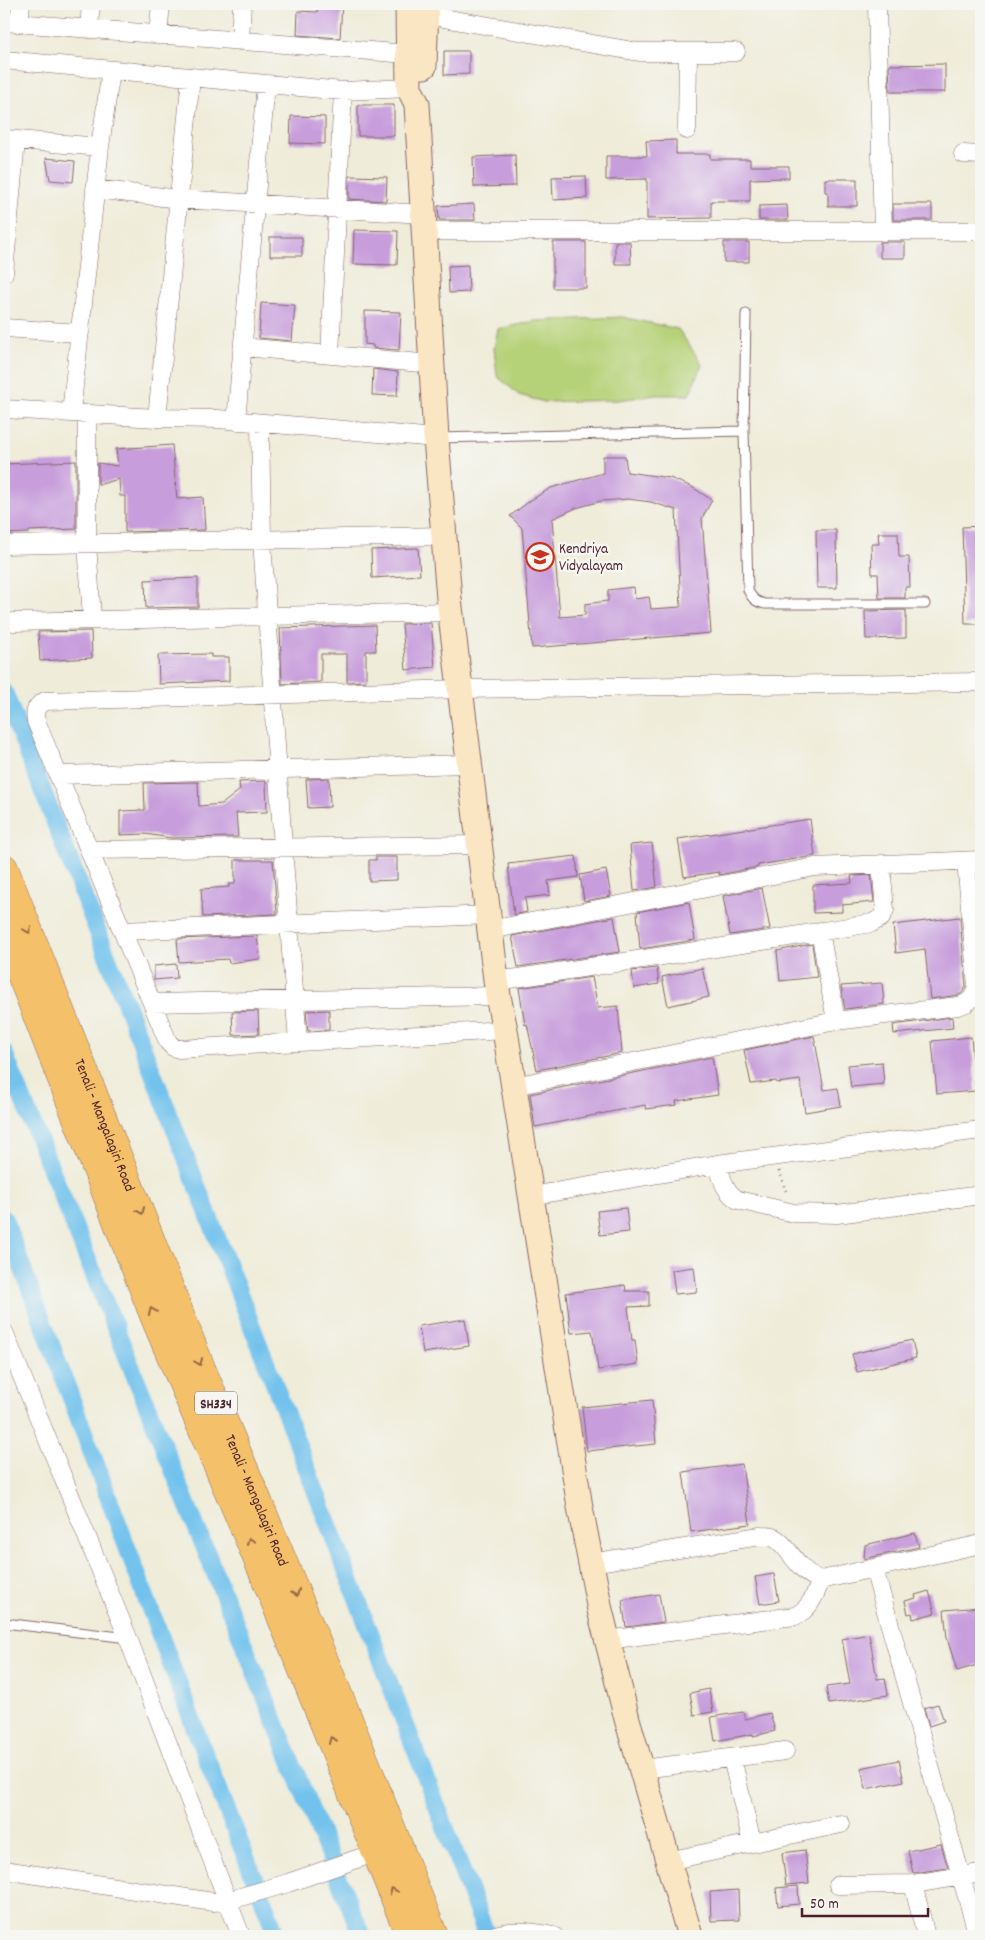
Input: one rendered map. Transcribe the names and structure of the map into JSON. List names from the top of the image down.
{
  "streets": {
    "main road": ["Tenali - Mangalagiri Road", "SH334"]
  },
  "places": {
    "school or university": ["Kendriya Vidyalayam"]
  },
  "scale_bar": "50 m"
}
